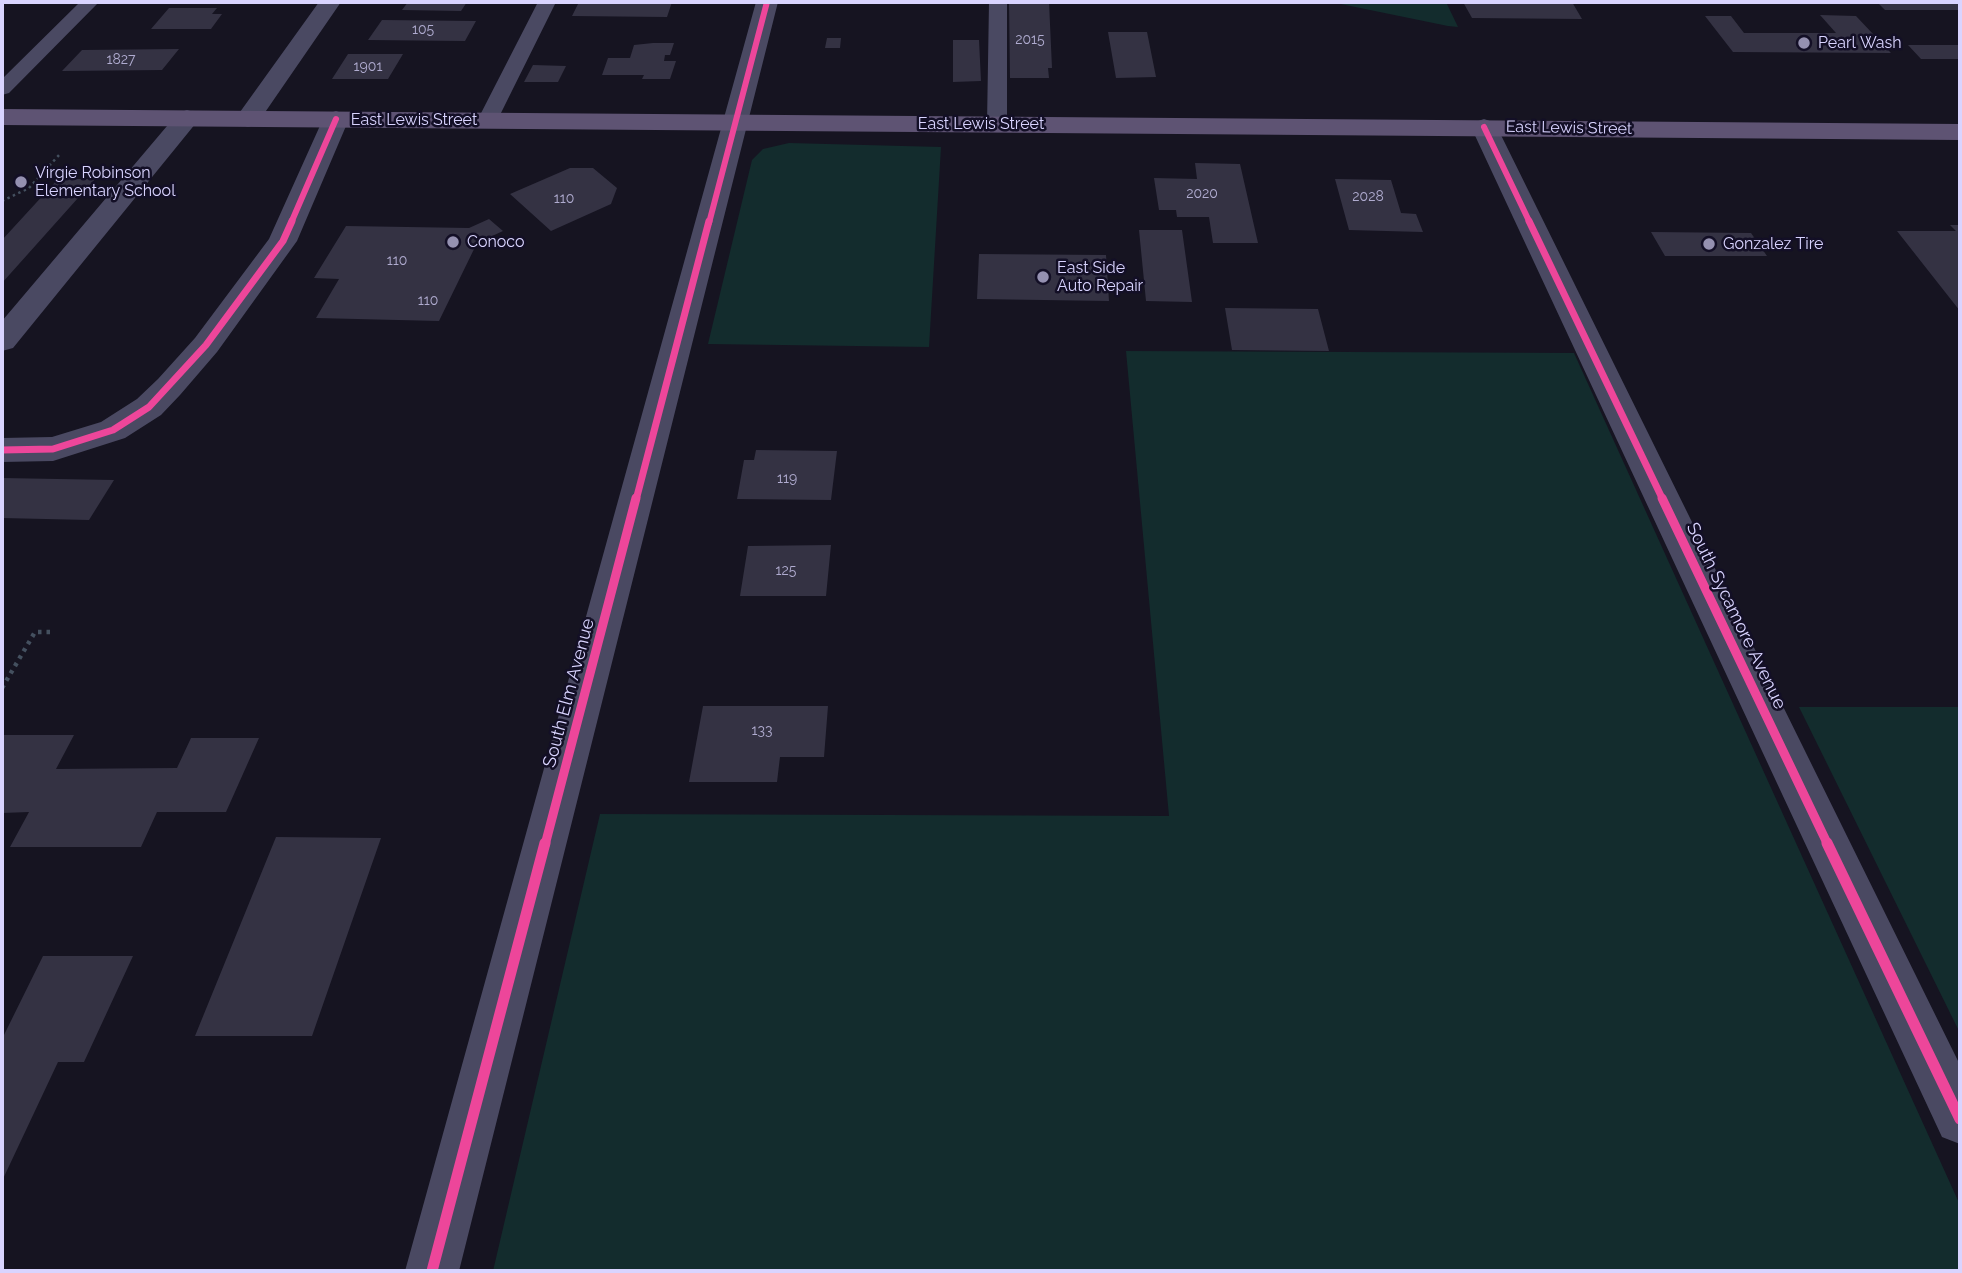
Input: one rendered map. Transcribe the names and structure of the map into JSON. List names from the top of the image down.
{
  "streets": {
    "main road": ["East Lewis Street"],
    "street": ["South Sycamore Avenue", "South Elm Avenue"]
  },
  "crossings": [
    ["East Lewis Street", "South Sycamore Avenue"],
    ["East Lewis Street", "South Elm Avenue"]
  ],
  "places": [
    "Pearl Wash",
    "Virgie Robinson Elementary School",
    "Conoco",
    "Gonzalez Tire",
    "East Side Auto Repair"
  ],
  "house_numbers": [
    "105",
    "2015",
    "1827",
    "1901",
    "2020",
    "2028",
    "110",
    "110",
    "110",
    "119",
    "125",
    "133"
  ]
}
